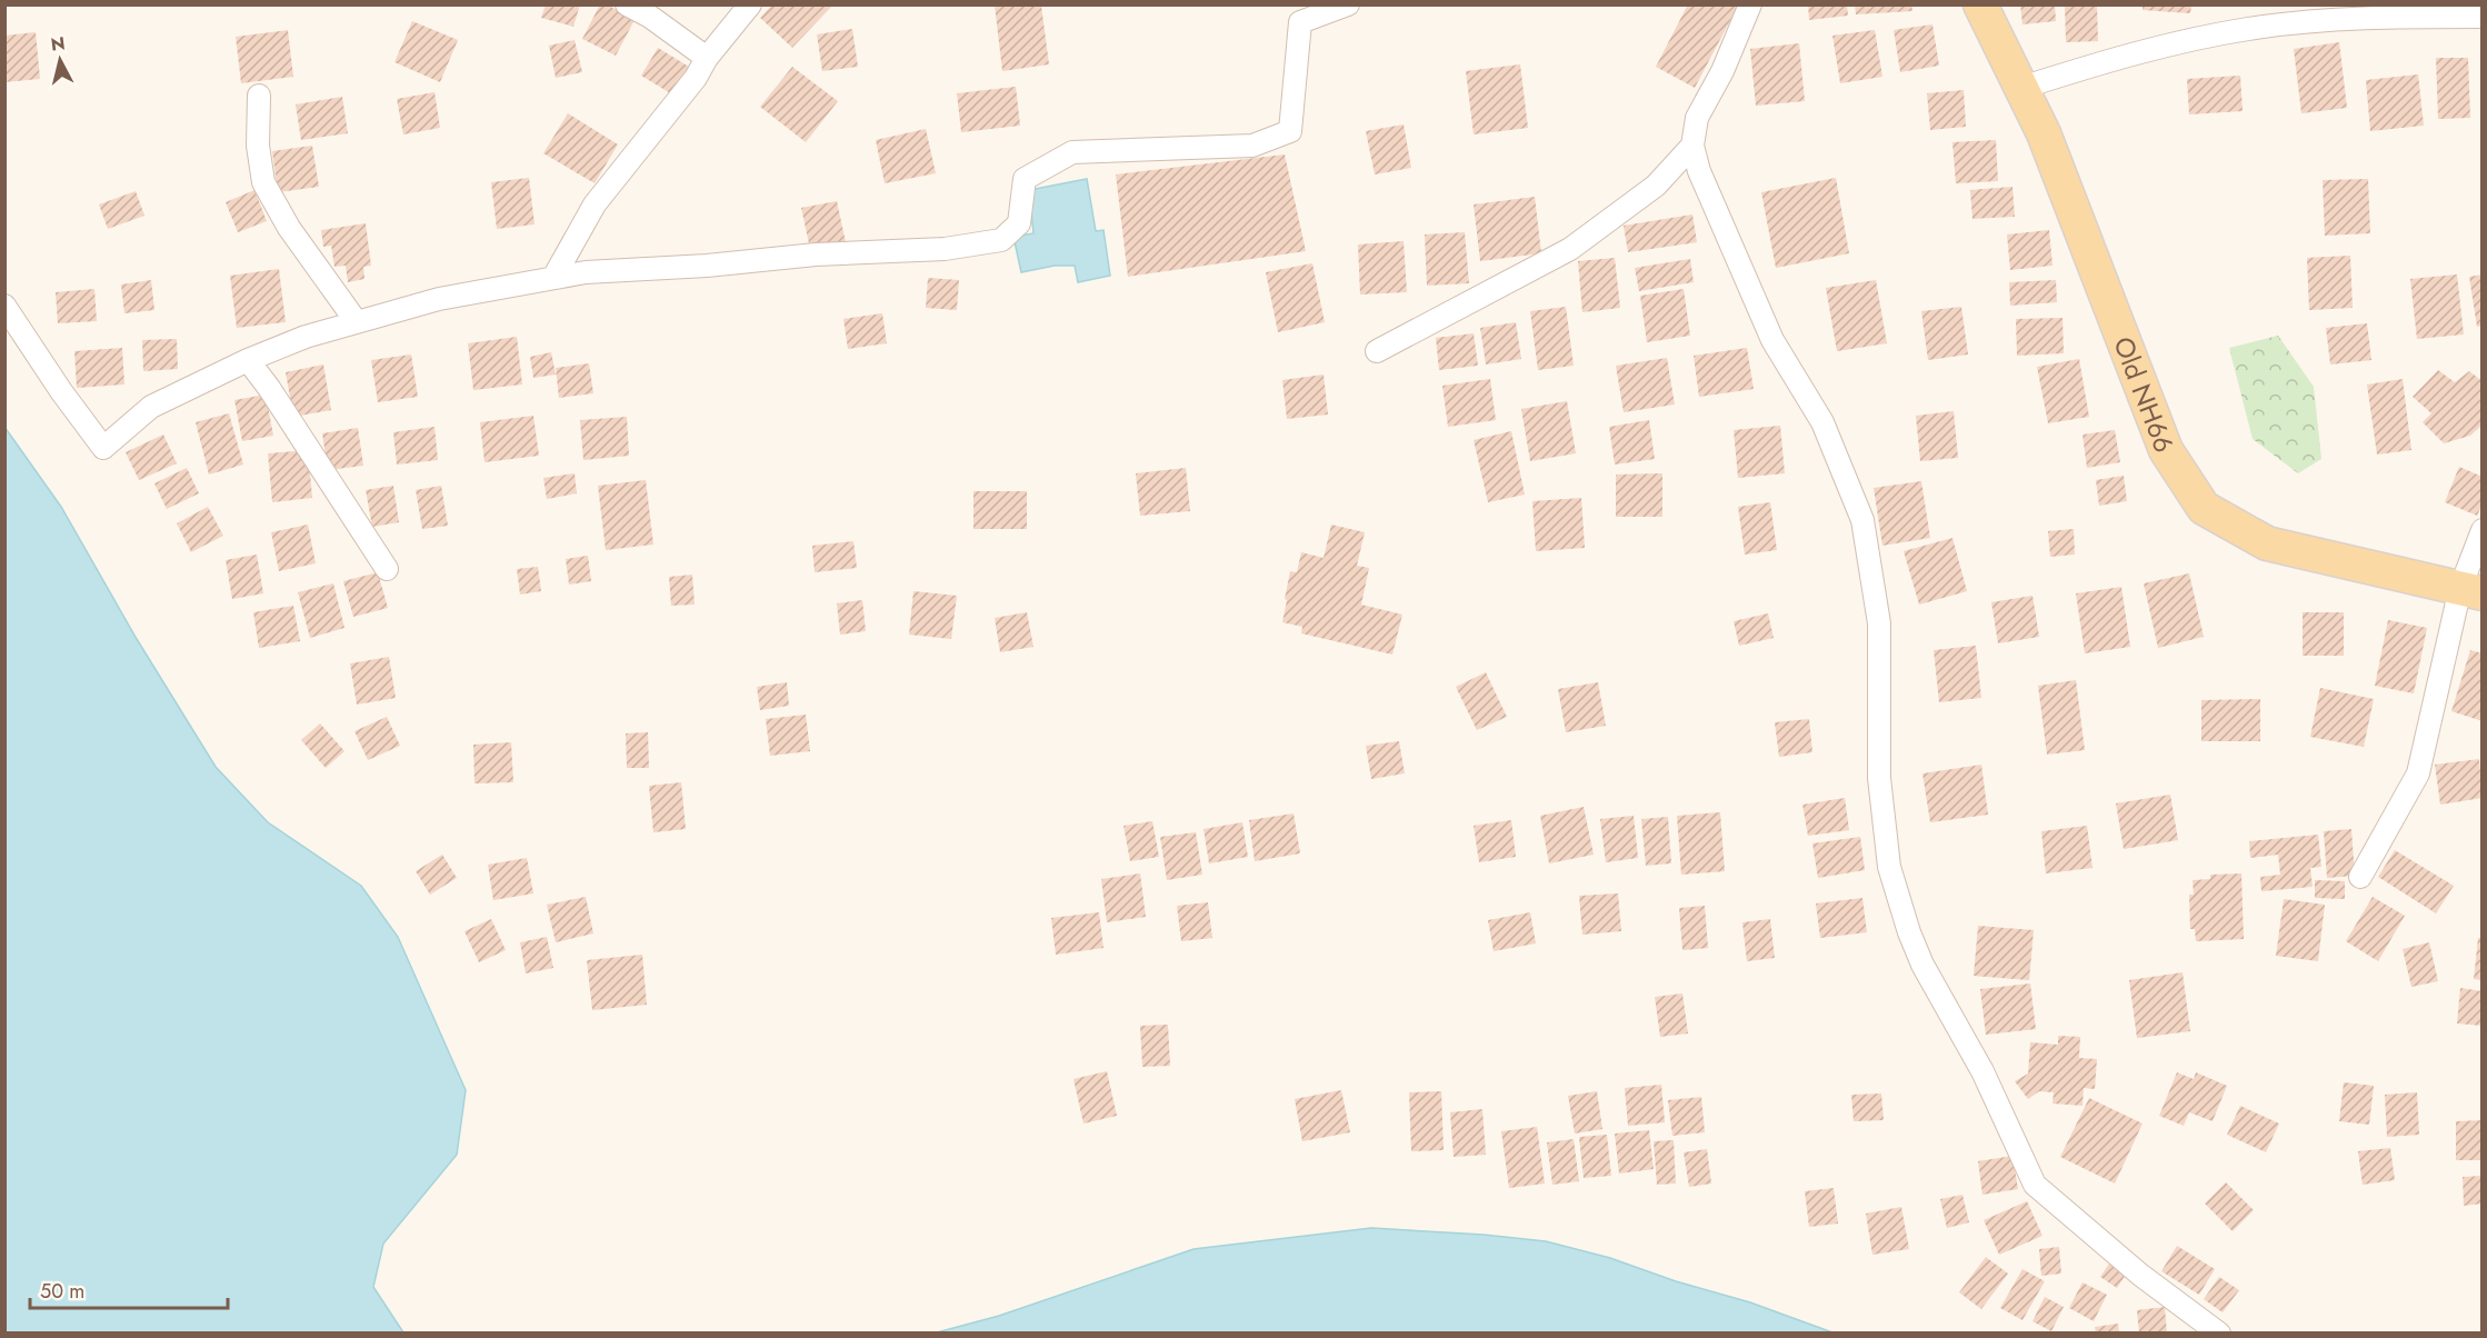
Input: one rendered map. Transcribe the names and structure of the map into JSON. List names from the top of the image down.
{
  "streets": {
    "main road": ["Old NH66"]
  },
  "scale_bar": "50 m",
  "north": "top"
}
